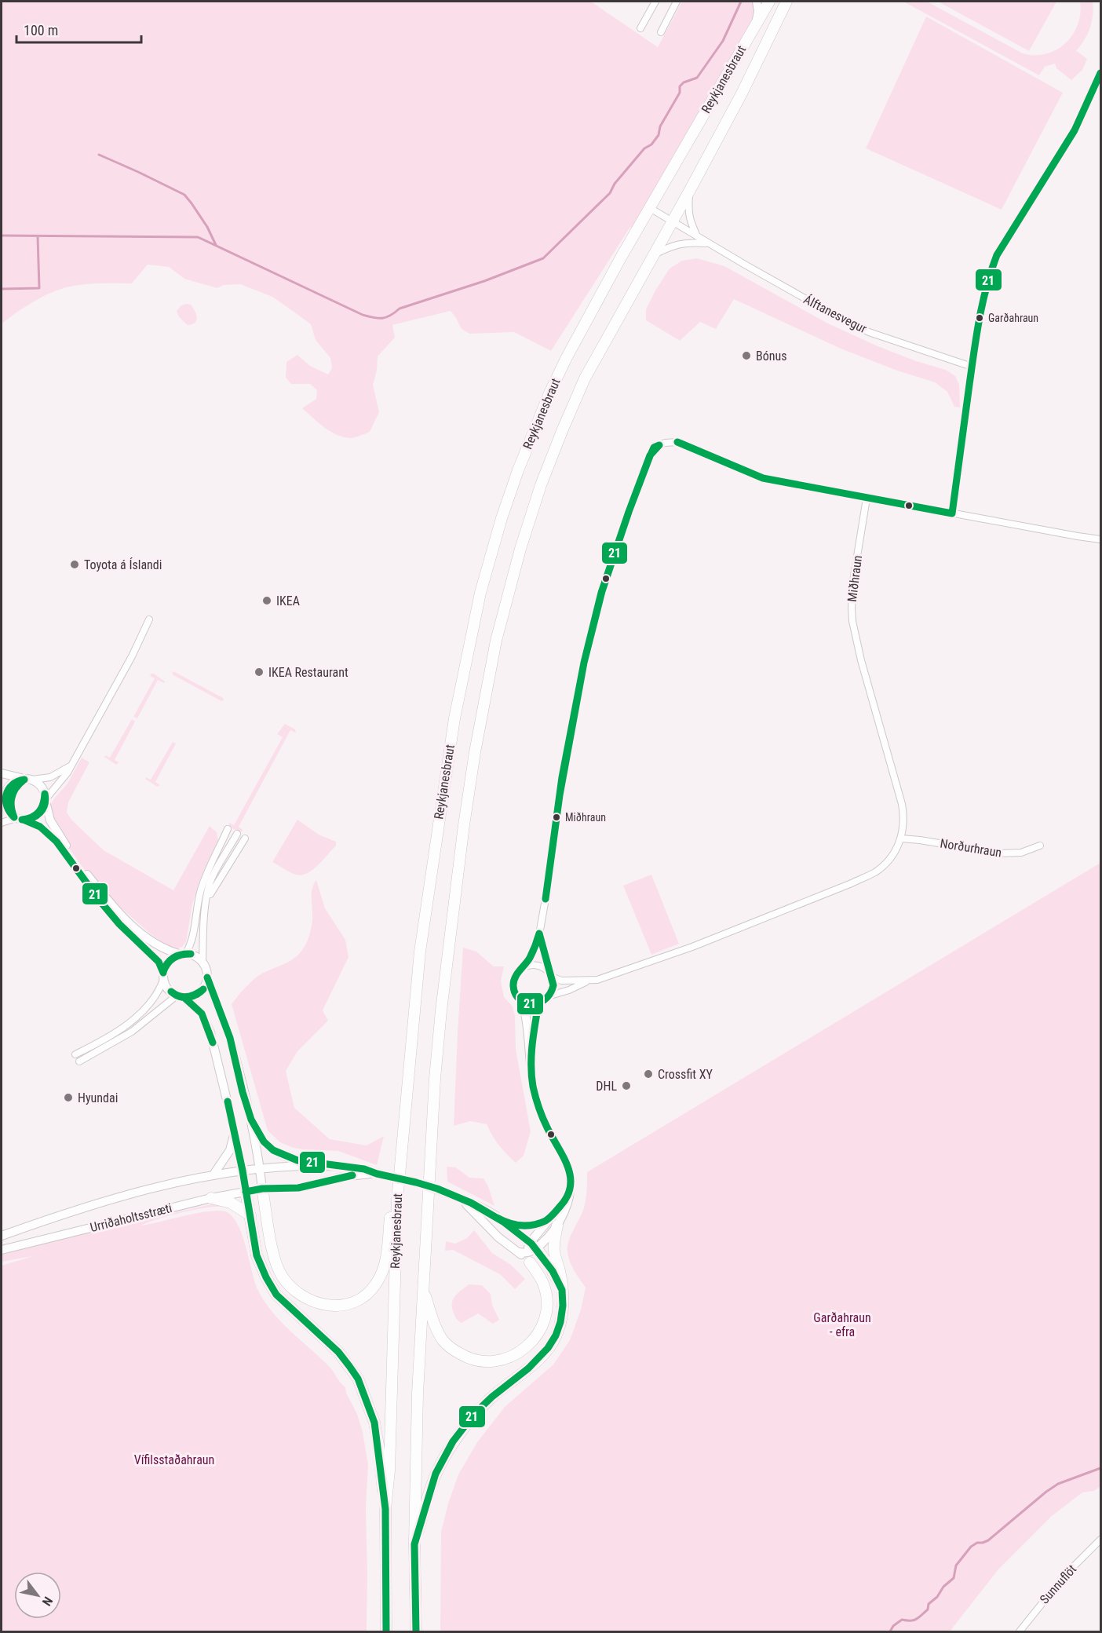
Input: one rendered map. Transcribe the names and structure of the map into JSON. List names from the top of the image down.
{
  "streets": {
    "highway": ["Reykjanesbraut"],
    "street": [
      "Álftanesvegur",
      "Miðhraun",
      "Norðurhraun",
      "Urriðaholtsstræti",
      "Sunnuflöt"
    ]
  },
  "crossings": [
    ["Reykjanesbraut", "Álftanesvegur"],
    ["Miðhraun", "Norðurhraun"]
  ],
  "parks": ["Garðahraun - efra", "Vífilsstaðahraun"],
  "places": [
    "Garðahraun",
    "Bónus",
    "Toyota á Íslandi",
    "IKEA",
    "IKEA Restaurant",
    "Miðhraun",
    "Crossfit XY",
    "DHL",
    "Hyundai"
  ],
  "lines": ["transit line 21"],
  "scale_bar": "100 m",
  "north": "bottom right"
}
